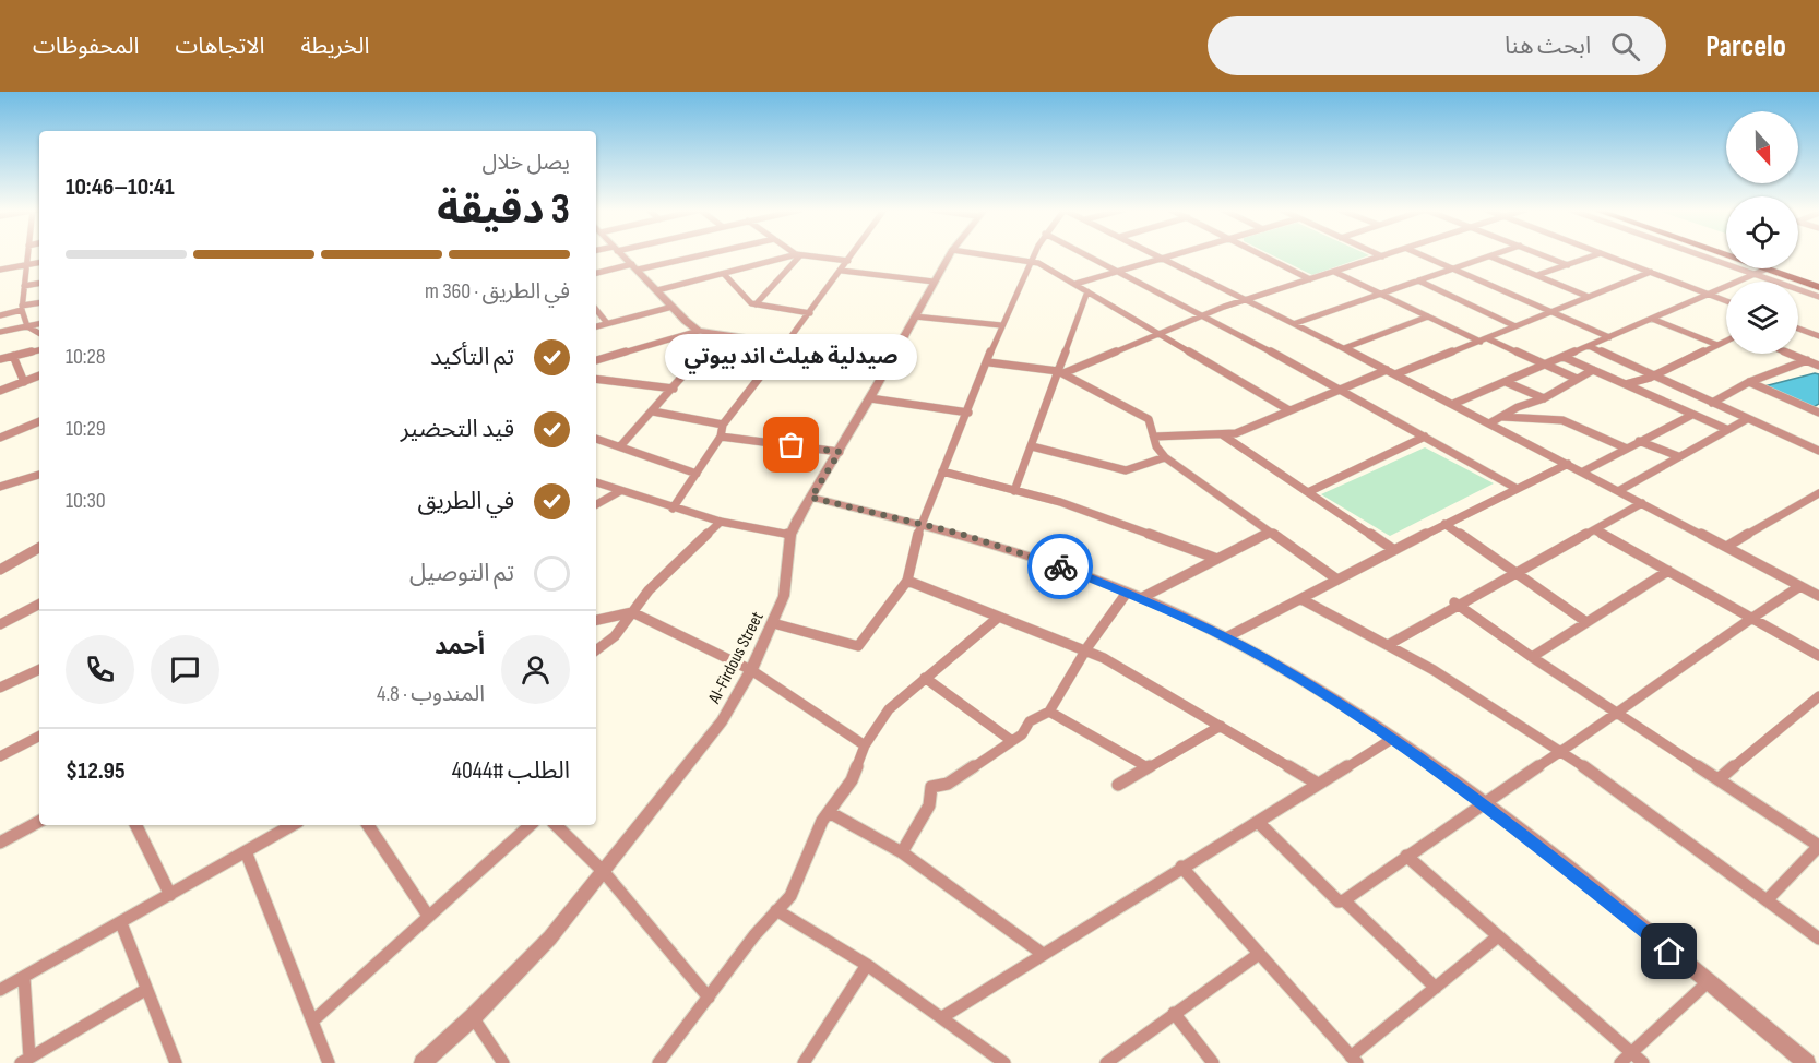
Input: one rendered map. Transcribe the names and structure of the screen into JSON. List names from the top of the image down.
{
  "streets": {
    "street": ["Al-Firdous Street"]
  },
  "places": ["صيدلية هيلث اند بيوتي"],
  "north": "bottom",
  "page": {
    "header": "Parcelo",
    "search": "ابحث هنا",
    "nav": ["الخريطة", "الاتجاهات", "المحفوظات"],
    "heading": ["3 دقيقة", "يصل خلال", "10:41–10:46"],
    "panel": [
      "أحمد",
      "المندوب · 4.8",
      "الطلب #4044",
      "$12.95"
    ],
    "bar": "في الطريق · 360 m",
    "list": [
      ["تم التأكيد", "10:28"],
      ["قيد التحضير", "10:29"],
      ["في الطريق", "10:30"],
      "تم التوصيل"
    ],
    "bubble": "صيدلية هيلث اند بيوتي"
  }
}
